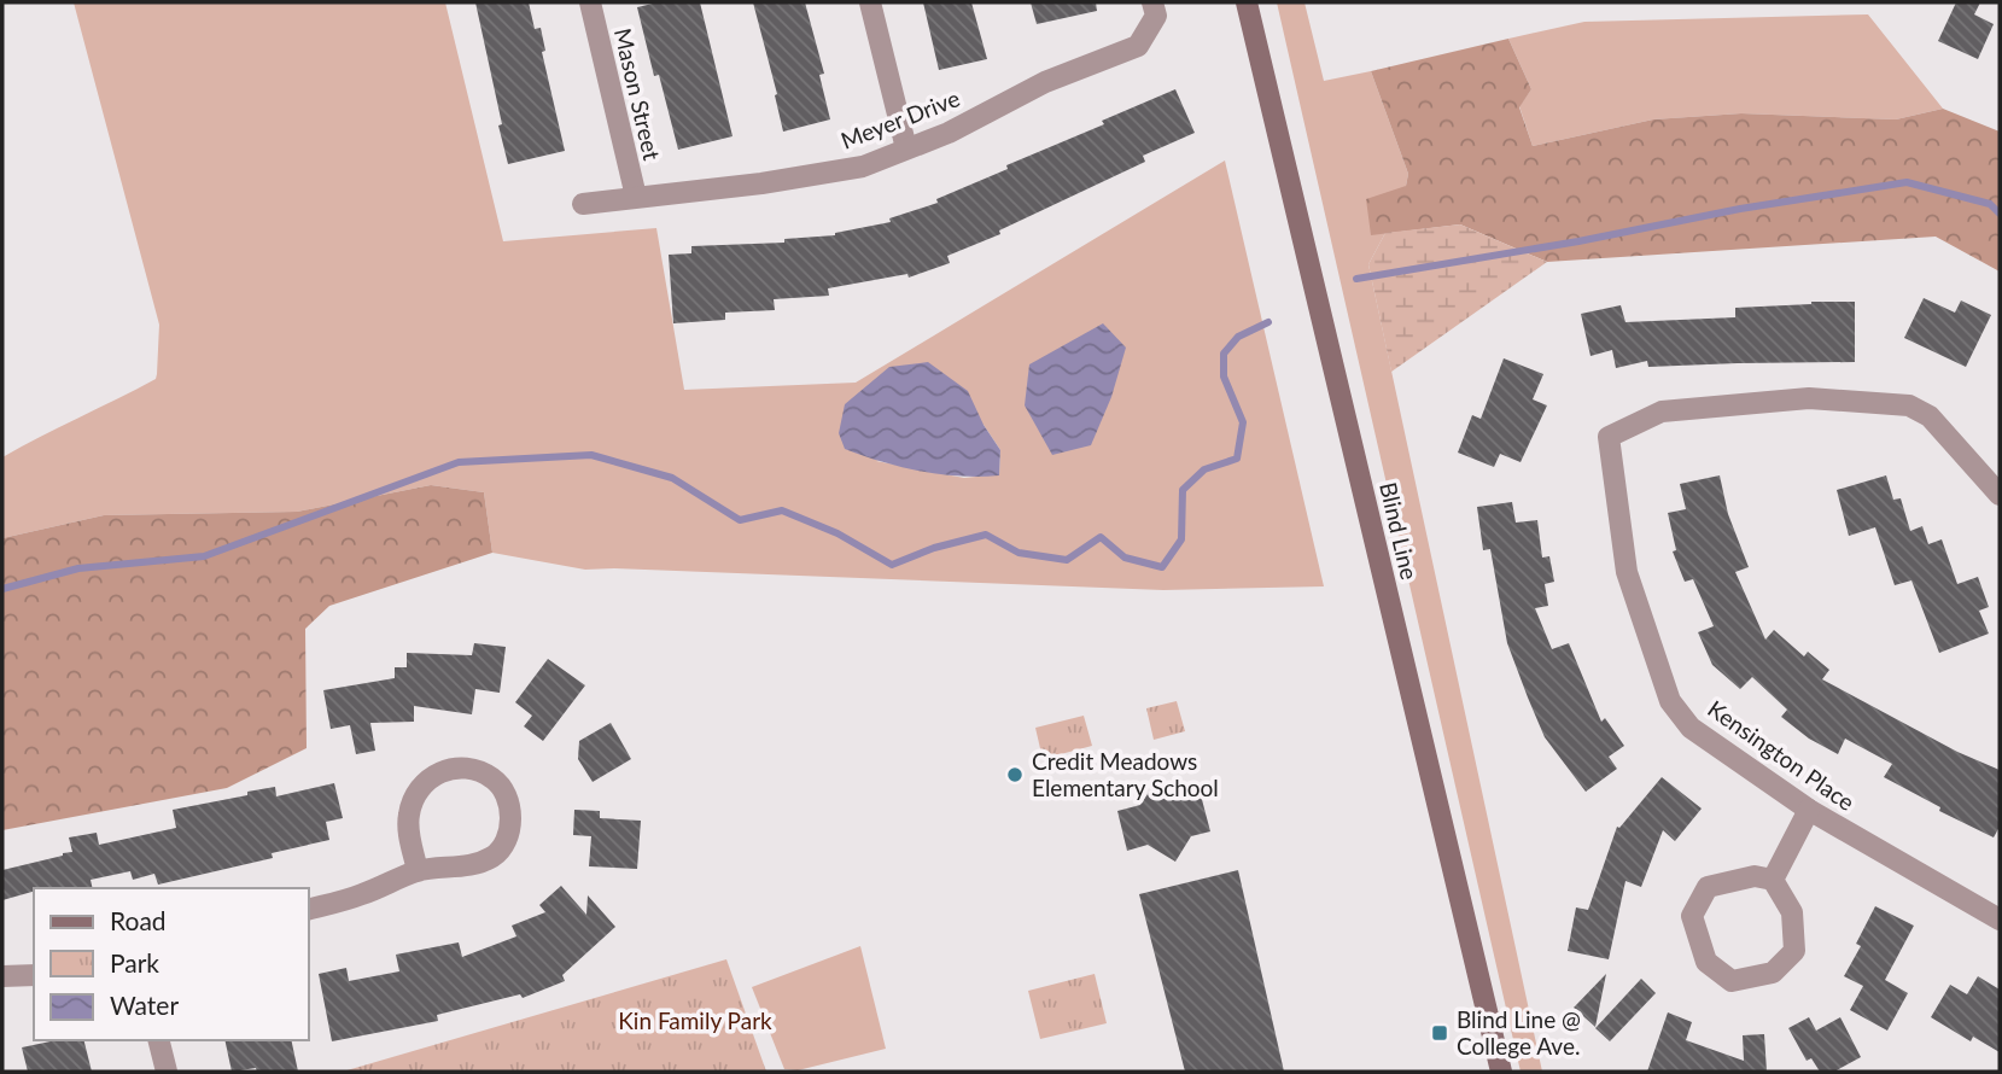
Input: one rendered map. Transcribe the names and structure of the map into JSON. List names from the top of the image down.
{
  "streets": {
    "street": [
      "Mason Street",
      "Meyer Drive",
      "Blind Line",
      "Kensington Place"
    ]
  },
  "crossings": [
    ["Mason Street", "Meyer Drive"]
  ],
  "parks": ["Kin Family Park"],
  "places": {
    "other": ["Credit Meadows Elementary School"],
    "transit": ["Blind Line @ College Ave."]
  },
  "legend": ["Road", "Park", "Water"]
}
